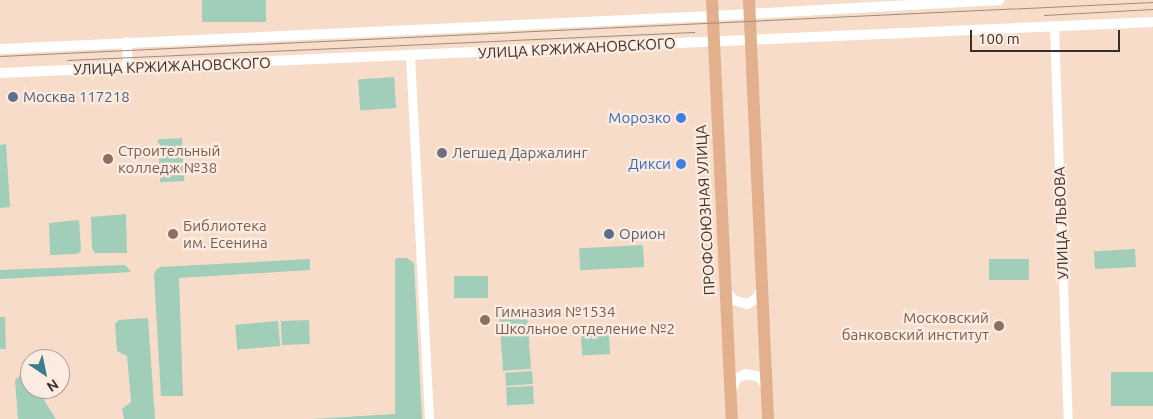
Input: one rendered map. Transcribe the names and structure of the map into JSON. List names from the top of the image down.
{
  "streets": {
    "main road": ["ПРОФСОЮЗНАЯ УЛИЦА"],
    "street": ["УЛИЦА КРЖИЖАНОВСКОГО", "УЛИЦА ЛЬВОВА"]
  },
  "crossings": [
    ["УЛИЦА КРЖИЖАНОВСКОГО", "ПРОФСОЮЗНАЯ УЛИЦА"],
    ["УЛИЦА КРЖИЖАНОВСКОГО", "УЛИЦА ЛЬВОВА"]
  ],
  "places": [
    "Москва 117218",
    "Морозко",
    "Легшед Даржалинг",
    "Строительный колледж №38",
    "Дикси",
    "Библиотека им. Есенина",
    "Орион",
    "Гимназия №1534 Школьное отделение №2",
    "Московский банковский институт"
  ],
  "scale_bar": "100 m",
  "north": "bottom right"
}
